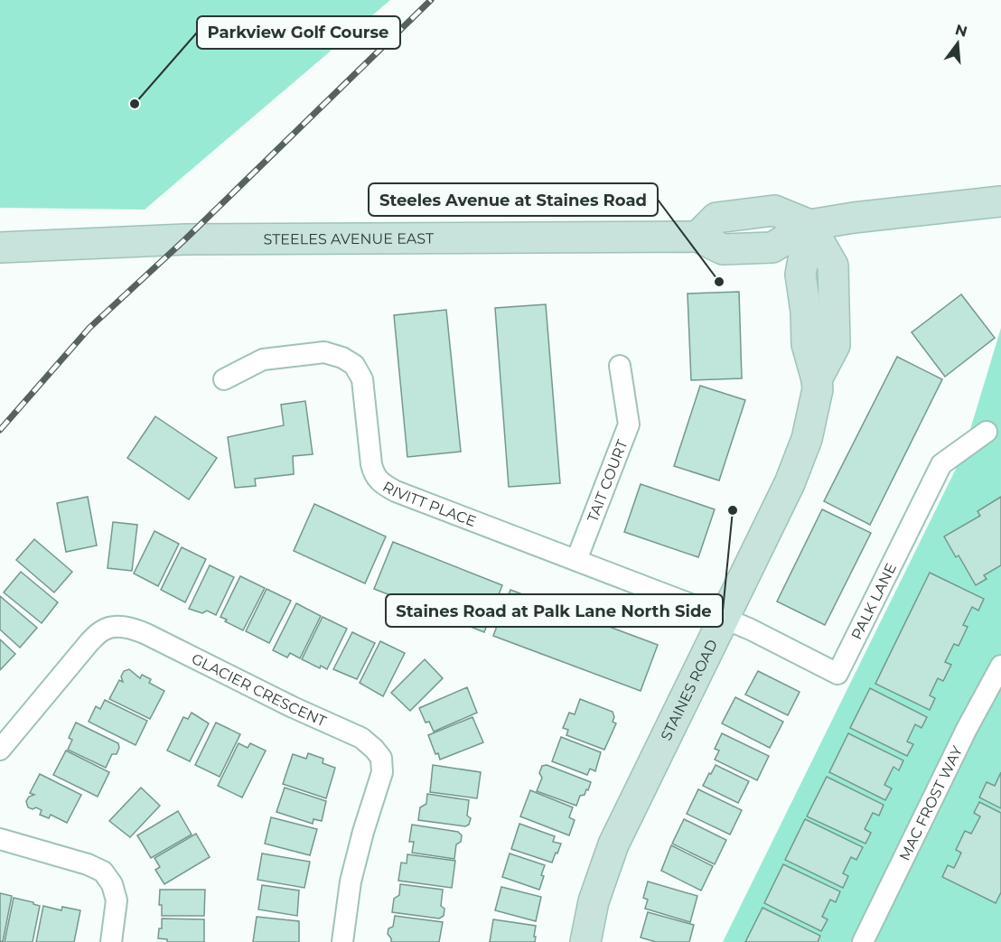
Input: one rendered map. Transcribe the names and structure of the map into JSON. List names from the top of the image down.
{
  "streets": {
    "main road": ["STEELES AVENUE EAST", "STAINES ROAD"],
    "street": [
      "TAIT COURT",
      "RIVITT PLACE",
      "PALK LANE",
      "GLACIER CRESCENT",
      "MAC FROST WAY"
    ]
  },
  "crossings": [
    ["STEELES AVENUE EAST", "STAINES ROAD"],
    ["TAIT COURT", "RIVITT PLACE"],
    ["RIVITT PLACE", "PALK LANE"],
    ["RIVITT PLACE", "STAINES ROAD"],
    ["PALK LANE", "STAINES ROAD"]
  ],
  "places": ["Parkview Golf Course", "Steeles Avenue at Staines Road", "Staines Road at Palk Lane North Side"],
  "north": "top"
}
